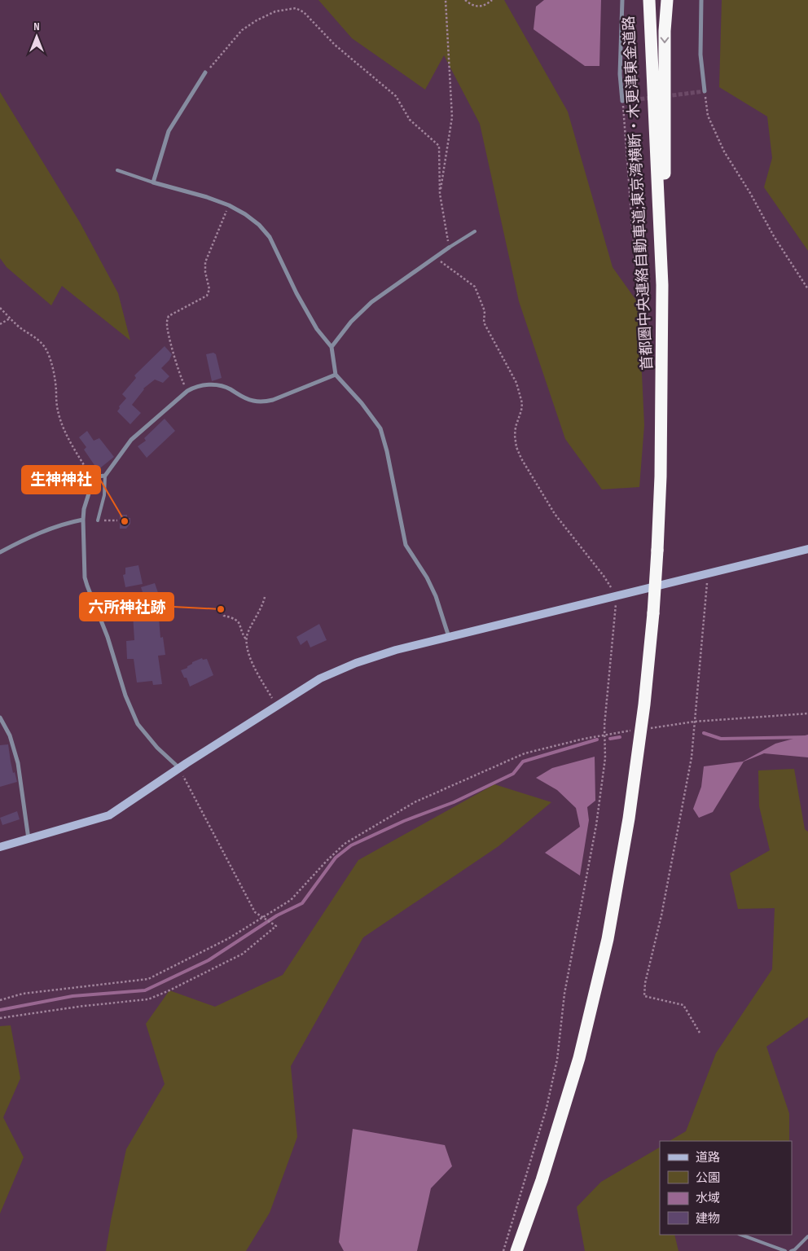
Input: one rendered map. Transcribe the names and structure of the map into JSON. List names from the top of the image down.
{
  "streets": {
    "highway": ["首都圏中央連絡自動車道;東京湾横断・木更津東金道路"]
  },
  "places": ["生神神社", "六所神社跡"],
  "legend": [
    "道路",
    "公園",
    "水域",
    "建物"
  ],
  "north": "top"
}
